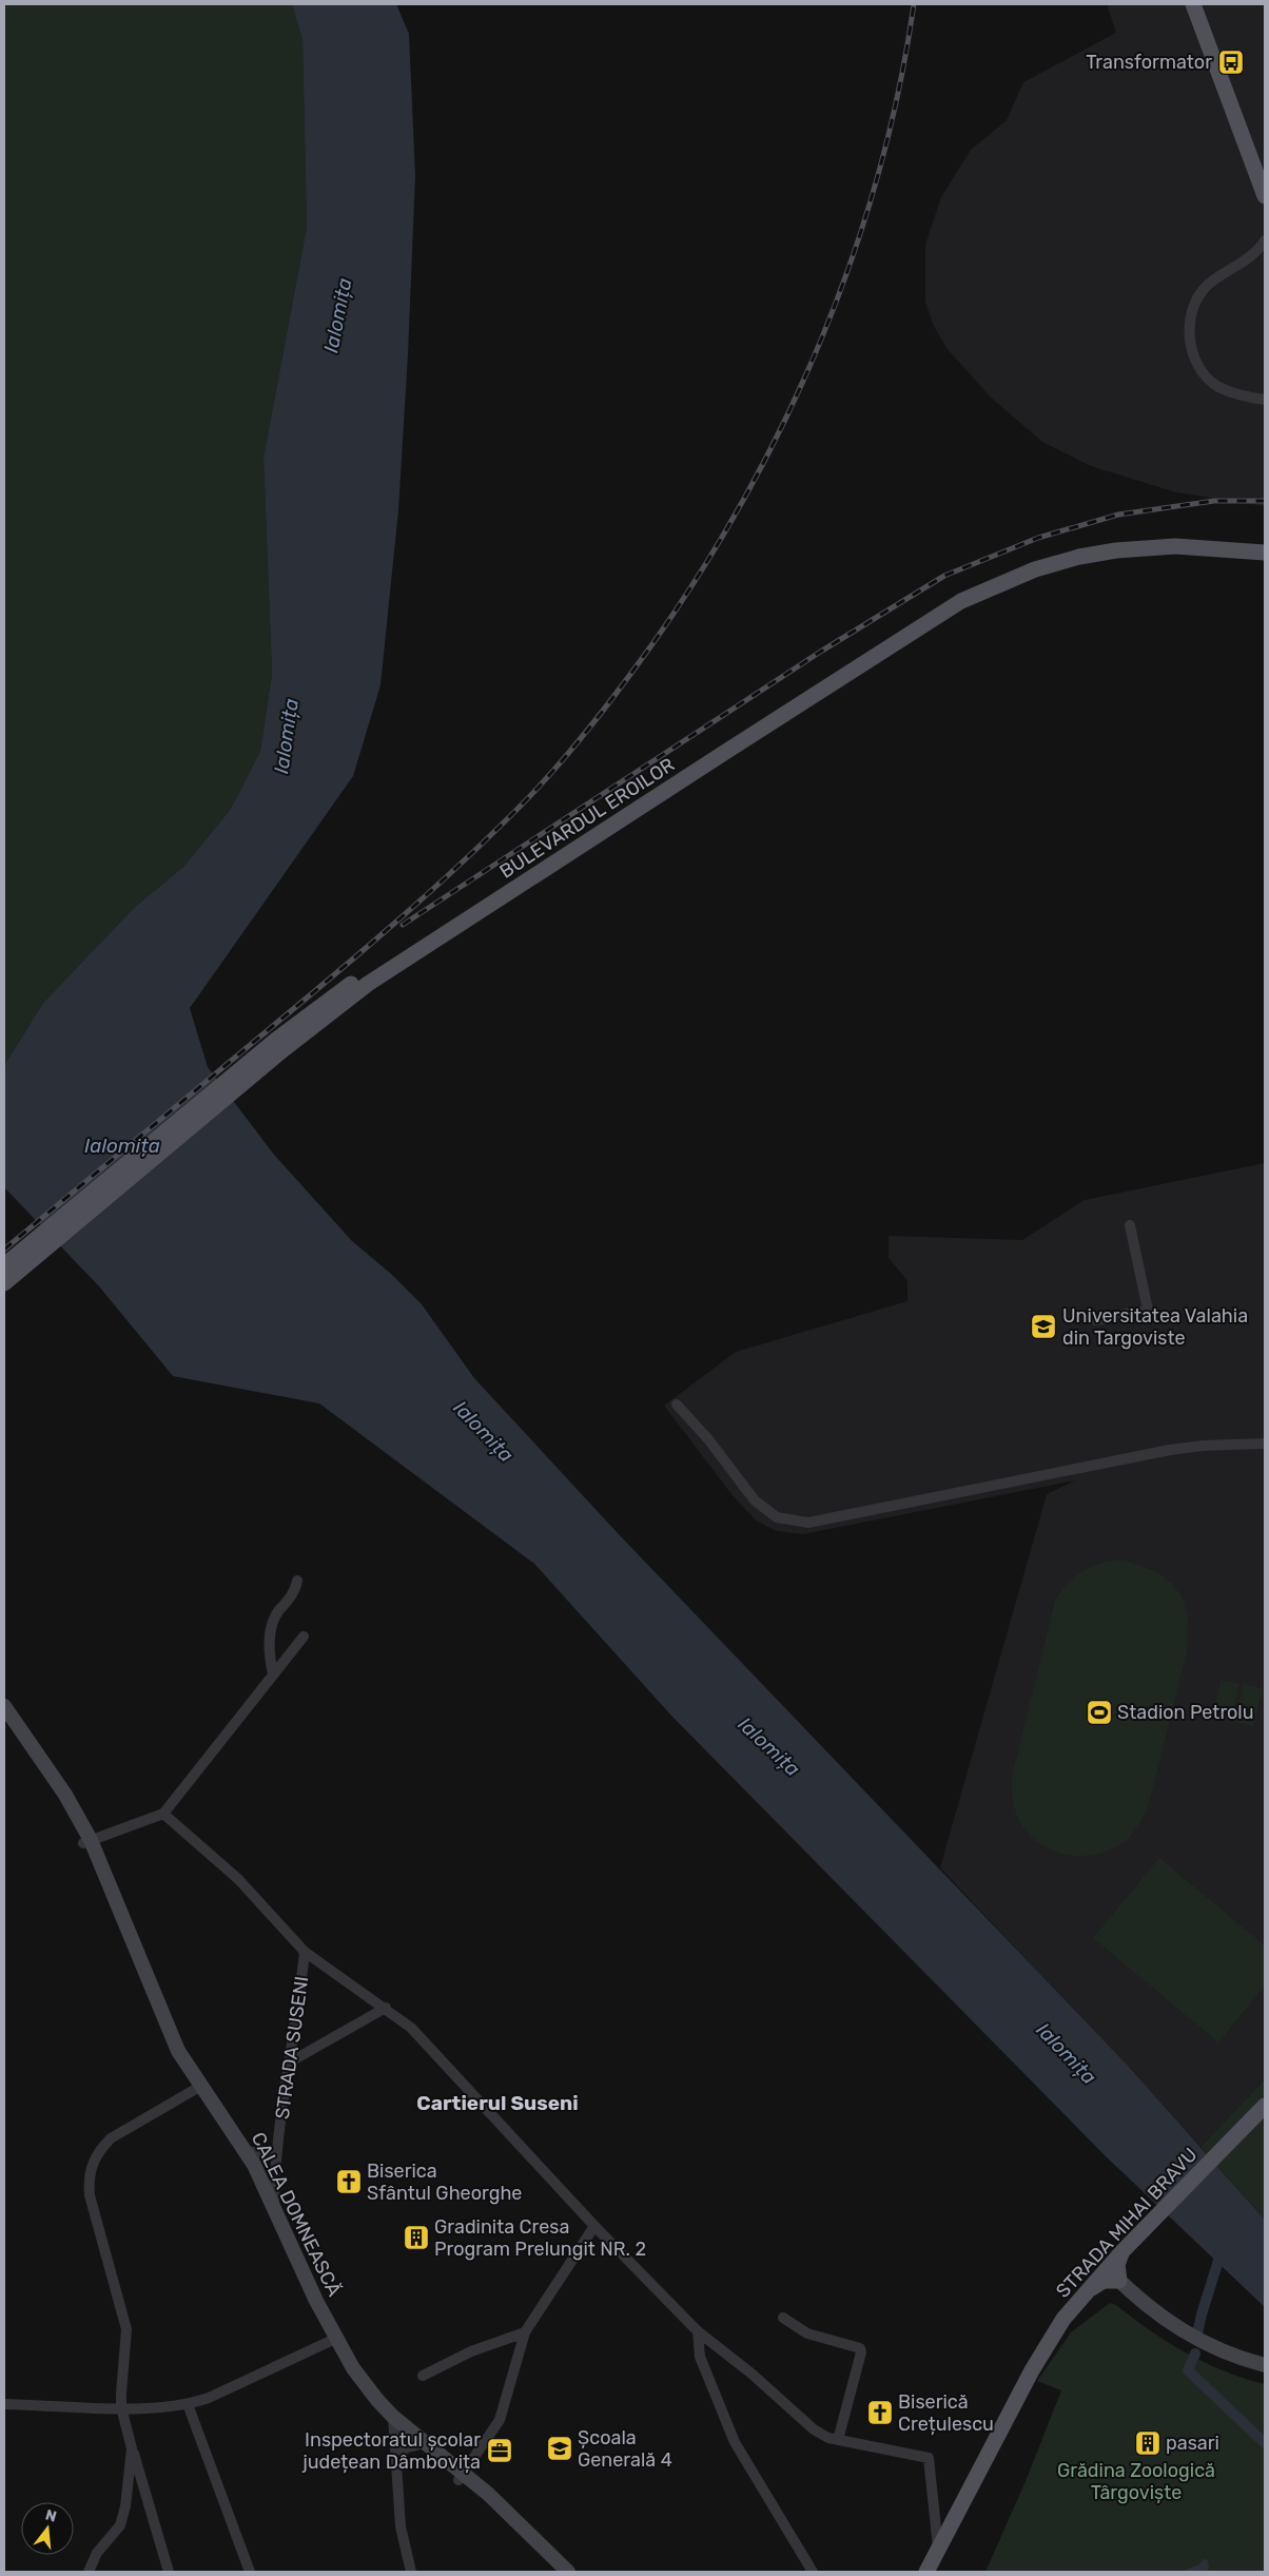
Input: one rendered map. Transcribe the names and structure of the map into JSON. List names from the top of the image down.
{
  "streets": {
    "main road": ["BULEVARDUL EROILOR", "CALEA DOMNEASCĂ", "STRADA MIHAI BRAVU"],
    "street": ["STRADA SUSENI"]
  },
  "crossings": [
    ["STRADA SUSENI", "CALEA DOMNEASCĂ"]
  ],
  "districts": ["Cartierul Suseni"],
  "water": ["Ialomița"],
  "parks": ["Grădina Zoologică Târgoviște"],
  "places": {
    "bus stop": ["Transformator"],
    "school or university": ["Universitatea Valahia din Targoviste", "Școala Generală 4"],
    "sports": ["Stadion Petrolu"],
    "church": ["Biserica Sfântul Gheorghe", "Biserică Crețulescu"],
    "building": ["Gradinita Cresa Program Prelungit NR. 2", "pasari"],
    "office": ["Inspectoratul școlar județean Dâmbovița"]
  },
  "north": "top"
}
